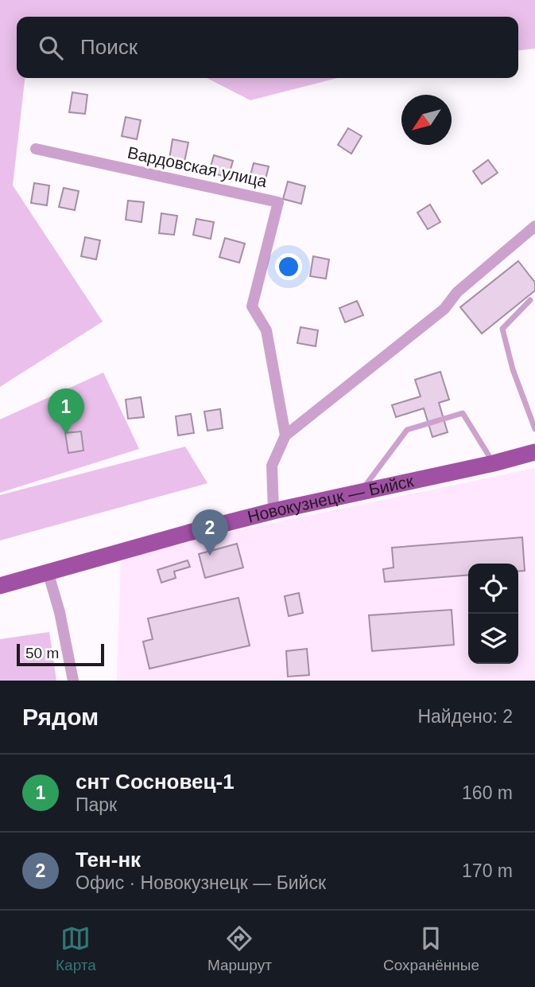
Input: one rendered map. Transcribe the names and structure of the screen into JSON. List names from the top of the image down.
{
  "streets": {
    "main road": ["Новокузнецк — Бийск"],
    "street": ["Вардовская улица"]
  },
  "scale_bar": "50 m",
  "north": "bottom left",
  "page": {
    "search": "Поиск",
    "pins": ["1", "2"],
    "scale": "50 m",
    "heading": ["Рядом", "Найдено: 2"],
    "list": [
      {
        "mark": "1",
        "name": "снт Сосновец-1",
        "note": "Парк",
        "value": "160 m"
      },
      {
        "mark": "2",
        "name": "Тен-нк",
        "note": "Офис · Новокузнецк — Бийск",
        "value": "170 m"
      }
    ],
    "nav": ["Карта", "Маршрут", "Сохранённые"]
  }
}
